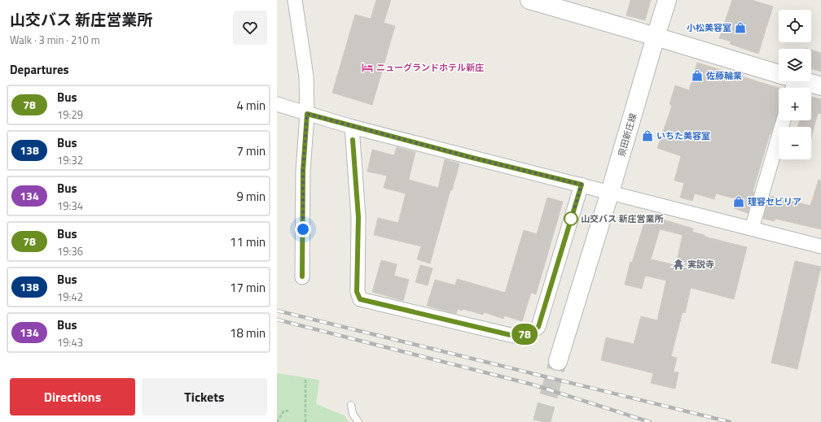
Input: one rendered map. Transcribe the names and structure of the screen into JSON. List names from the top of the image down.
{
  "streets": {
    "main road": ["泉田新庄線"]
  },
  "places": {
    "shop": [
      "小松美容室",
      "佐藤輪業",
      "いちた美容室",
      "理容セビリア"
    ],
    "hotel": ["ニューグランドホテル新庄"],
    "other": ["山交バス 新庄営業所"],
    "temple": ["実説寺"]
  },
  "lines": ["bus line 78"],
  "page": {
    "heading": [
      ["山交バス 新庄営業所", "Walk · 3 min · 210 m"],
      "Departures"
    ],
    "on_map": "78",
    "map_buttons": ["+", "−"],
    "list": [
      {
        "mark": "78",
        "name": "Bus",
        "note": "19:29",
        "value": "4 min"
      },
      {
        "mark": "138",
        "name": "Bus",
        "note": "19:32",
        "value": "7 min"
      },
      {
        "mark": "134",
        "name": "Bus",
        "note": "19:34",
        "value": "9 min"
      },
      {
        "mark": "78",
        "name": "Bus",
        "note": "19:36",
        "value": "11 min"
      },
      {
        "mark": "138",
        "name": "Bus",
        "note": "19:42",
        "value": "17 min"
      },
      {
        "mark": "134",
        "name": "Bus",
        "note": "19:43",
        "value": "18 min"
      }
    ],
    "buttons": ["Directions", "Tickets"]
  }
}
